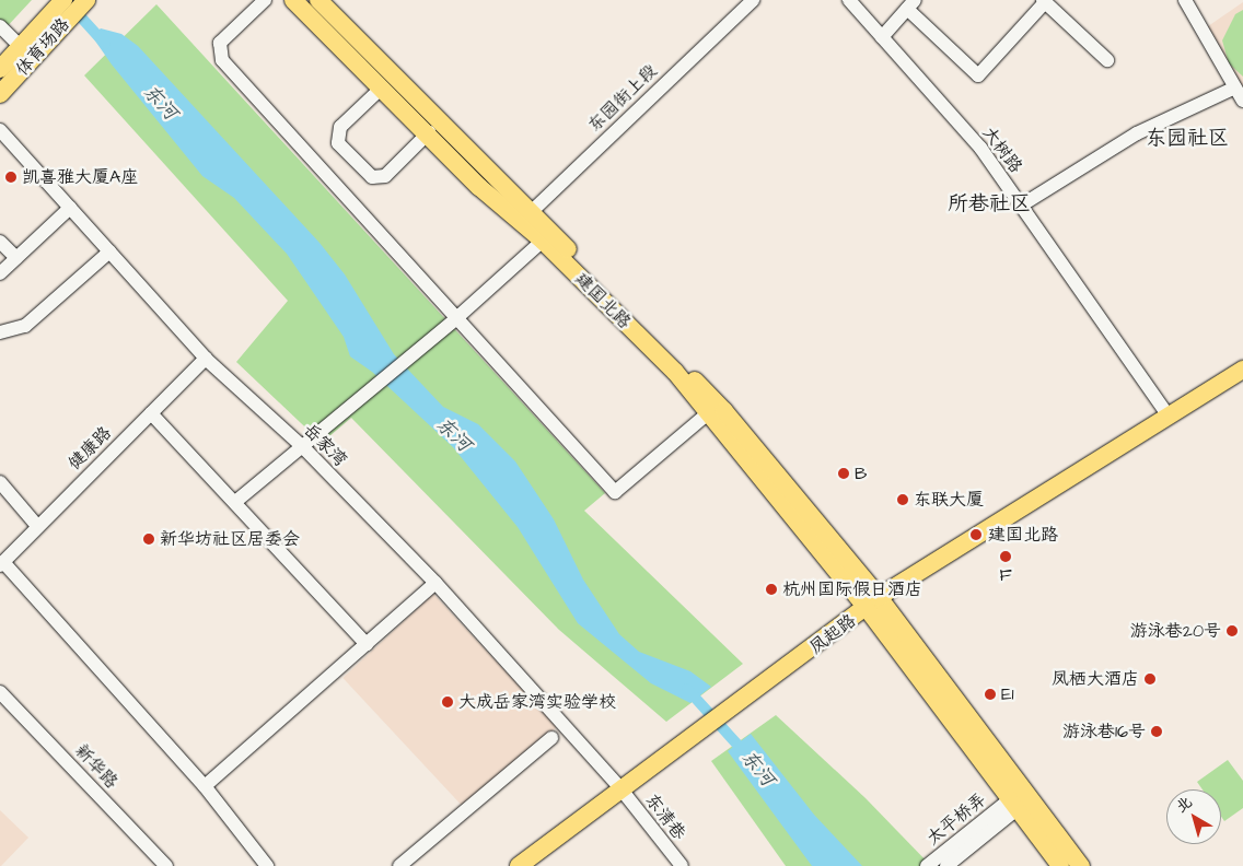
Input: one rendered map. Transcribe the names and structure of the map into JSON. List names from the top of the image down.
{
  "streets": {
    "main road": ["体育场路", "建国北路", "凤起路"],
    "street": [
      "东园街上段",
      "大树路",
      "岳家湾",
      "健康路",
      "新华路",
      "东清巷",
      "太平桥弄"
    ]
  },
  "crossings": [
    ["东园街上段", "建国北路"],
    ["大树路", "凤起路"],
    ["建国北路", "凤起路"],
    ["建国北路", "太平桥弄"],
    ["岳家湾", "健康路"],
    ["岳家湾", "凤起路"],
    ["岳家湾", "东清巷"],
    ["凤起路", "东清巷"]
  ],
  "districts": ["东园社区", "所巷社区"],
  "water": ["东河"],
  "places": [
    "凯喜雅大厦A座",
    "B",
    "东联大厦",
    "建国北路",
    "新华坊社区居委会",
    "F",
    "杭州国际假日酒店",
    "游泳巷20号",
    "凤栖大酒店",
    "E1",
    "大成岳家湾实验学校",
    "游泳巷16号"
  ],
  "north": "top left"
}
